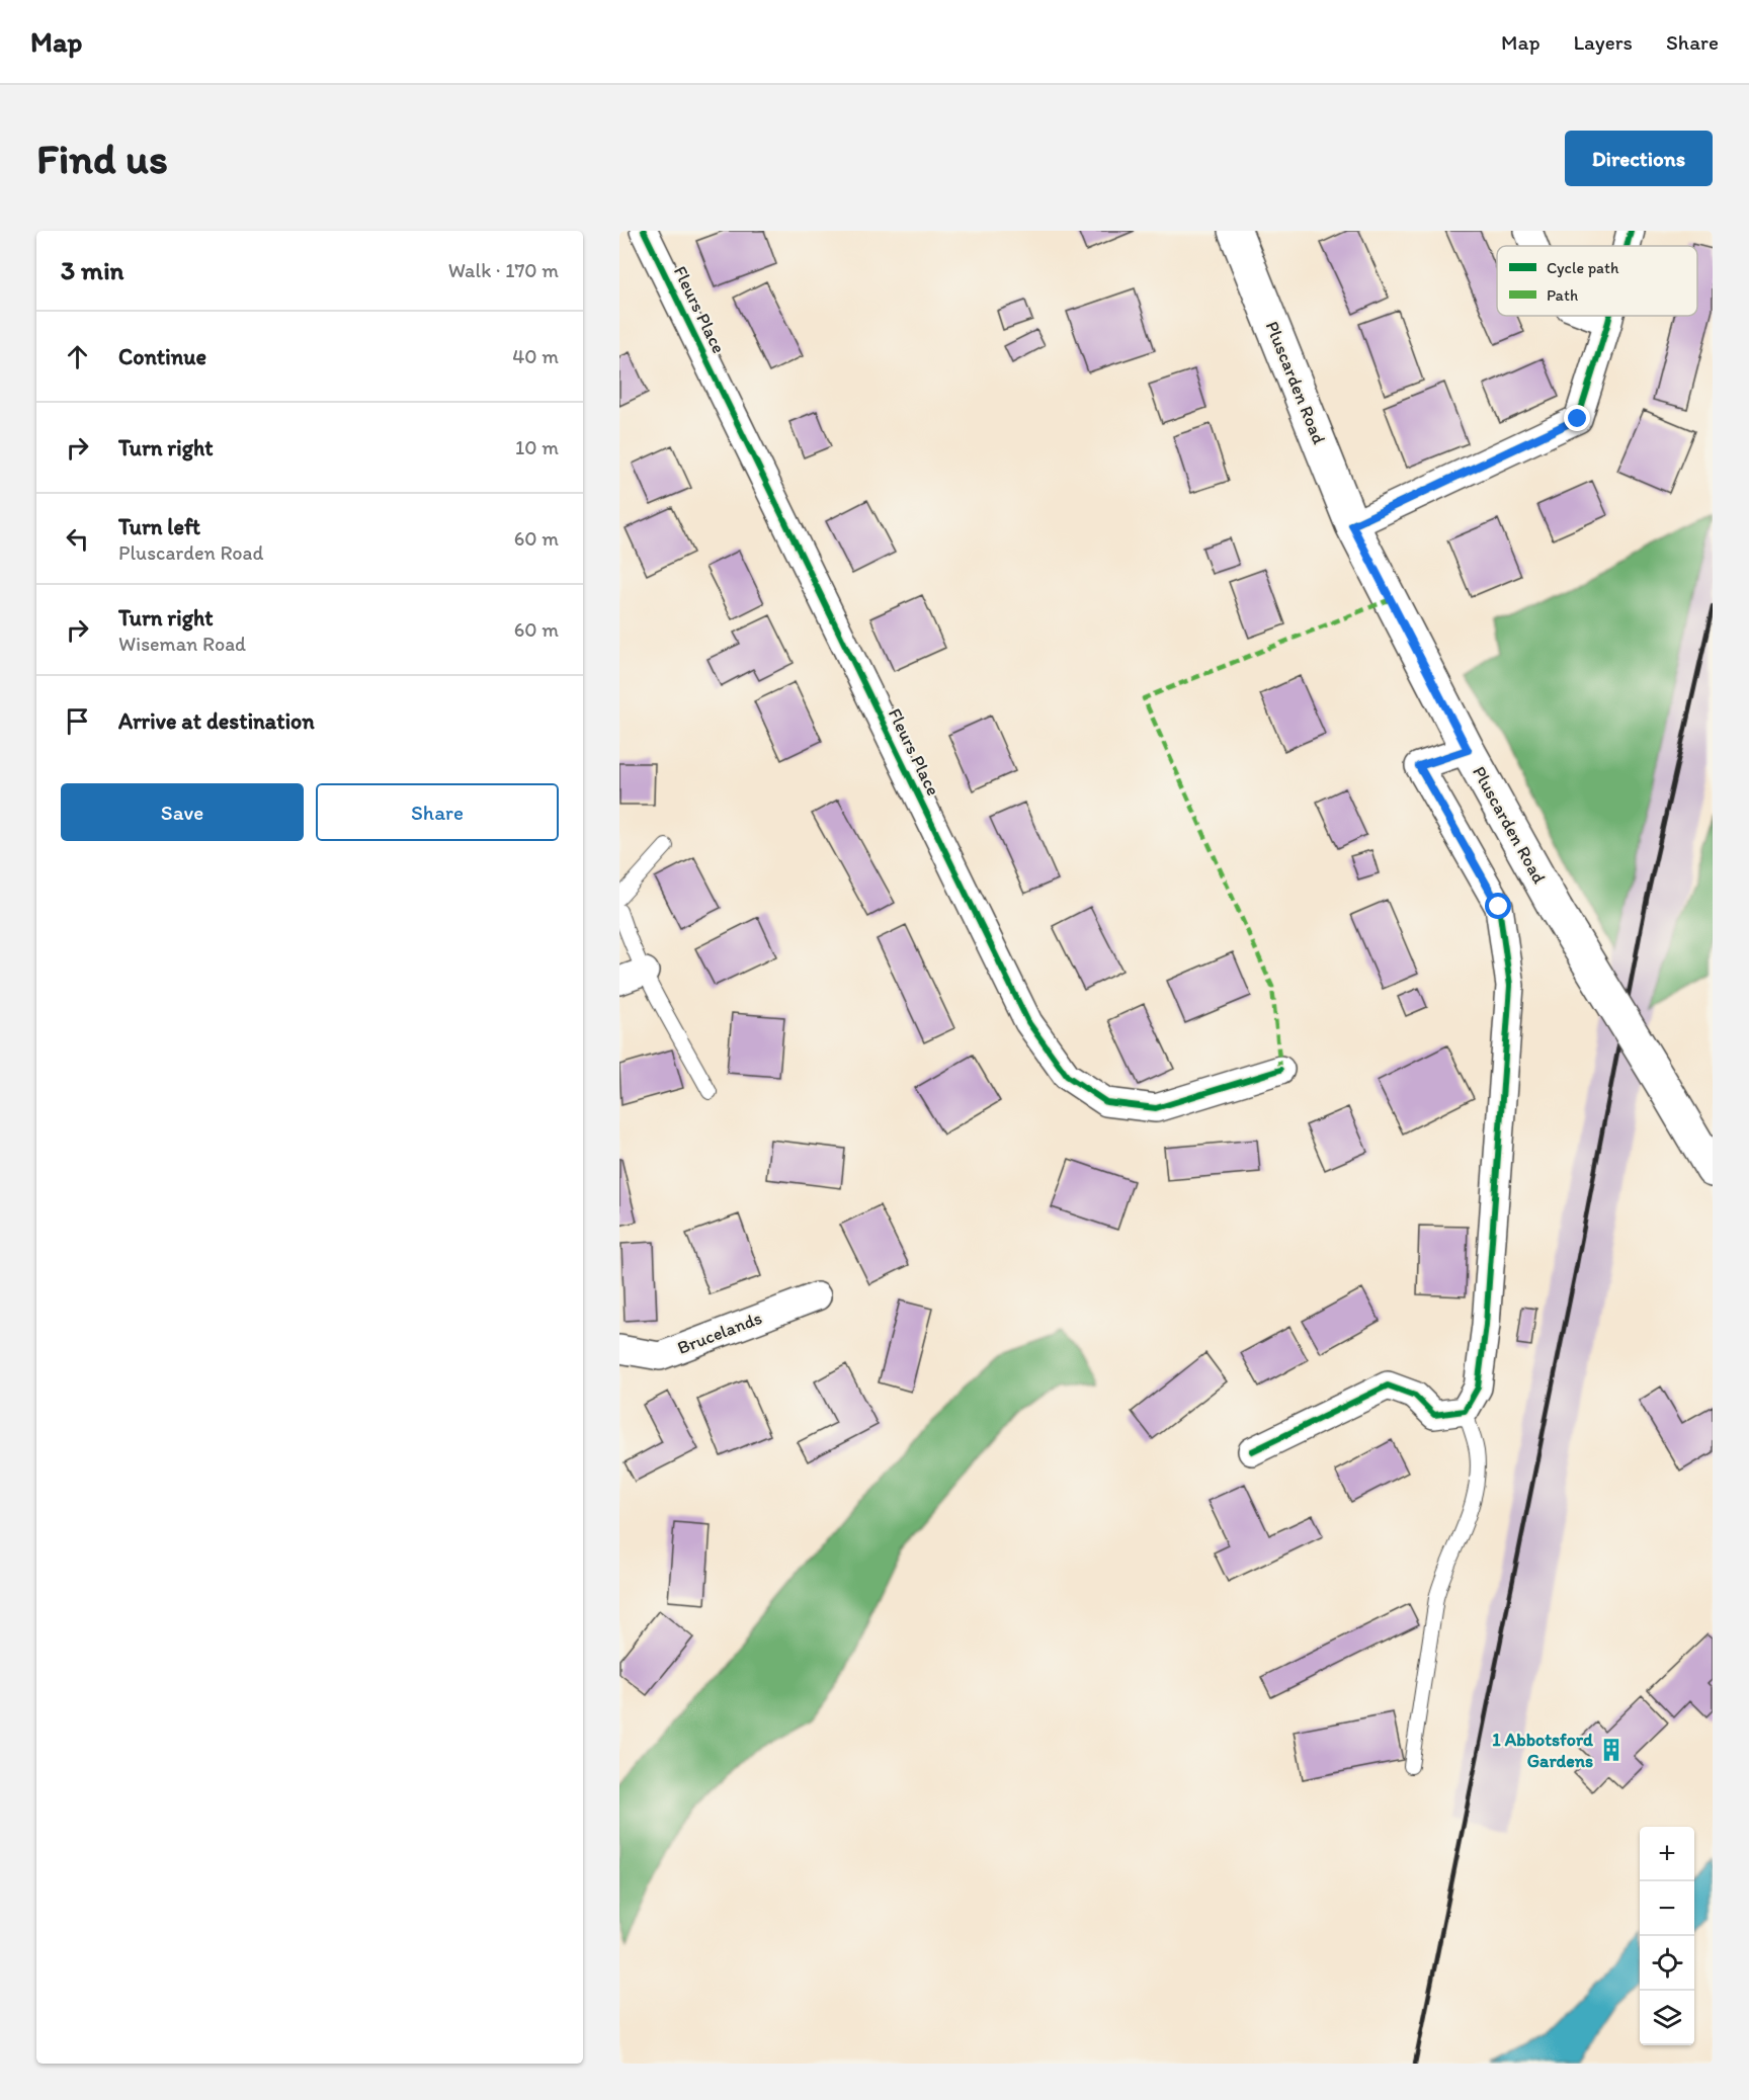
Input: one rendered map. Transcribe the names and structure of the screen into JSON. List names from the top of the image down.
{
  "streets": {
    "main road": ["Pluscarden Road"],
    "street": ["Fleurs Place", "Brucelands"]
  },
  "places": {
    "building": ["1 Abbotsford Gardens"]
  },
  "legend": ["Cycle path", "Path"],
  "page": {
    "header": "Map",
    "nav": ["Map", "Layers", "Share"],
    "buttons": [
      "Directions",
      ["Save", "Share"]
    ],
    "title": "Find us",
    "heading": ["3 min", "Walk · 170 m"],
    "list": [
      ["Continue", "40 m"],
      ["Turn right", "10 m"],
      ["Turn left", "Pluscarden Road", "60 m"],
      ["Turn right", "Wiseman Road", "60 m"],
      "Arrive at destination"
    ],
    "map_buttons": ["+", "−"]
  }
}
